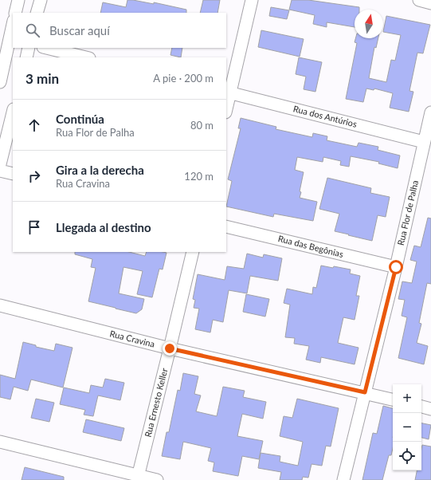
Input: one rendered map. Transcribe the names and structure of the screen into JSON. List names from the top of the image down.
{
  "streets": {
    "street": [
      "Rua dos Antúrios",
      "Rua Flor de Palha",
      "Rua das Begônias",
      "Rua Cravina",
      "Rua Ernesto Keller"
    ]
  },
  "crossings": [
    ["Rua dos Antúrios", "Rua Flor de Palha"],
    ["Rua Flor de Palha", "Rua das Begônias"],
    ["Rua Flor de Palha", "Rua Cravina"],
    ["Rua Cravina", "Rua Ernesto Keller"]
  ],
  "north": "top",
  "page": {
    "search": "Buscar aquí",
    "heading": ["3 min", "A pie · 200 m"],
    "list": [
      ["Continúa", "Rua Flor de Palha", "80 m"],
      ["Gira a la derecha", "Rua Cravina", "120 m"],
      "Llegada al destino"
    ],
    "map_buttons": ["+", "−"]
  }
}
